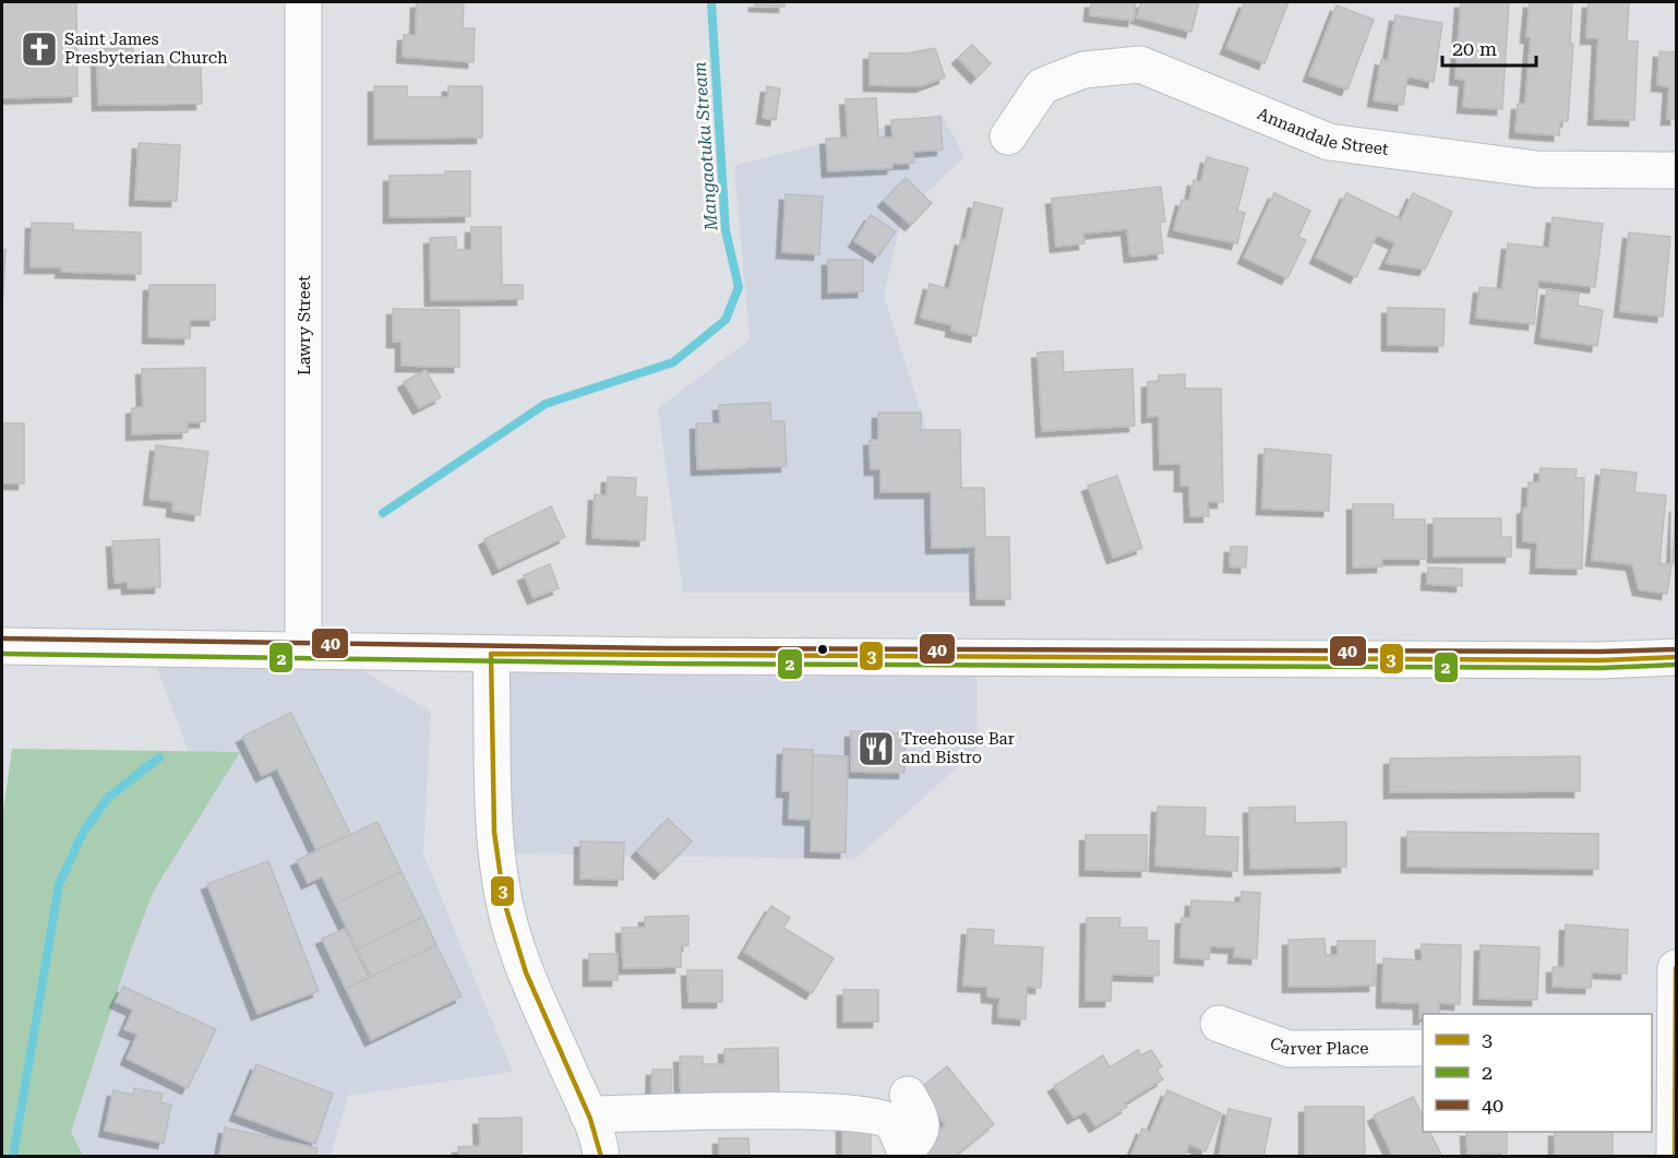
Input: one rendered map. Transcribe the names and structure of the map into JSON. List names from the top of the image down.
{
  "streets": {
    "street": ["Annandale Street", "Lawry Street", "Carver Place"]
  },
  "water": ["Mangaotuku Stream"],
  "places": {
    "church": ["Saint James Presbyterian Church"],
    "restaurant": ["Treehouse Bar and Bistro"]
  },
  "lines": ["transit line 40", "transit line 3", "transit line 2"],
  "legend": ["3", "2", "40"],
  "scale_bar": "20 m"
}
